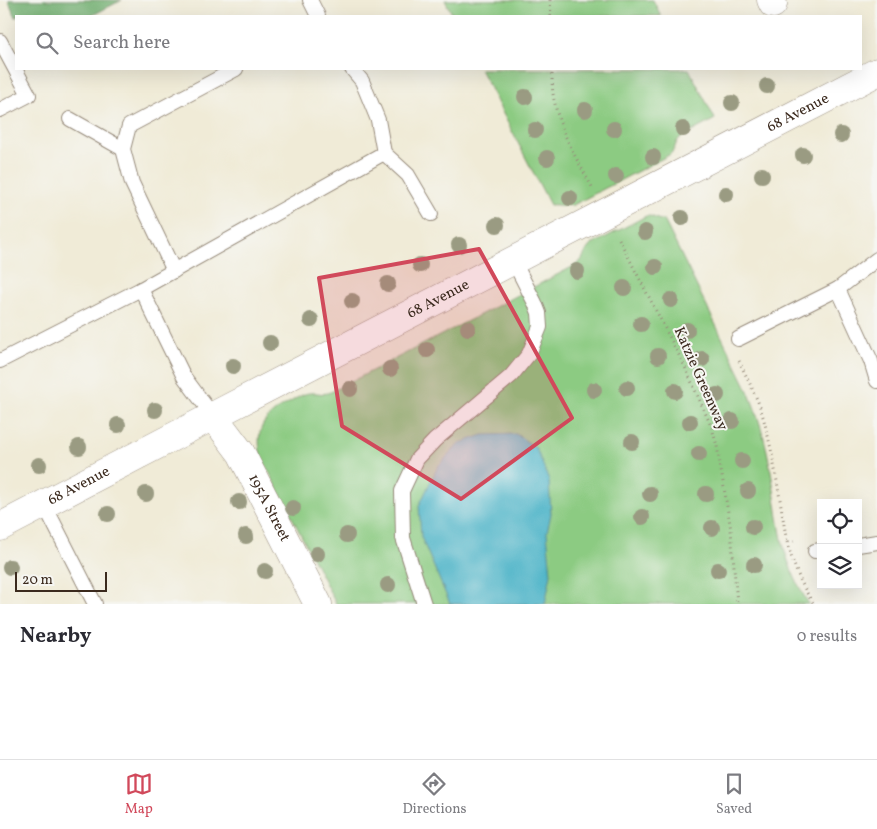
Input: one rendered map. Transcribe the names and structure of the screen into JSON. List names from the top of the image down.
{
  "streets": {
    "street": ["68 Avenue", "195A Street"],
    "path": ["Katzie Greenway"]
  },
  "crossings": [
    ["68 Avenue", "195A Street"]
  ],
  "scale_bar": "20 m",
  "page": {
    "search": "Search here",
    "scale": "20 m",
    "heading": ["Nearby", "0 results"],
    "nav": ["Map", "Directions", "Saved"]
  }
}
